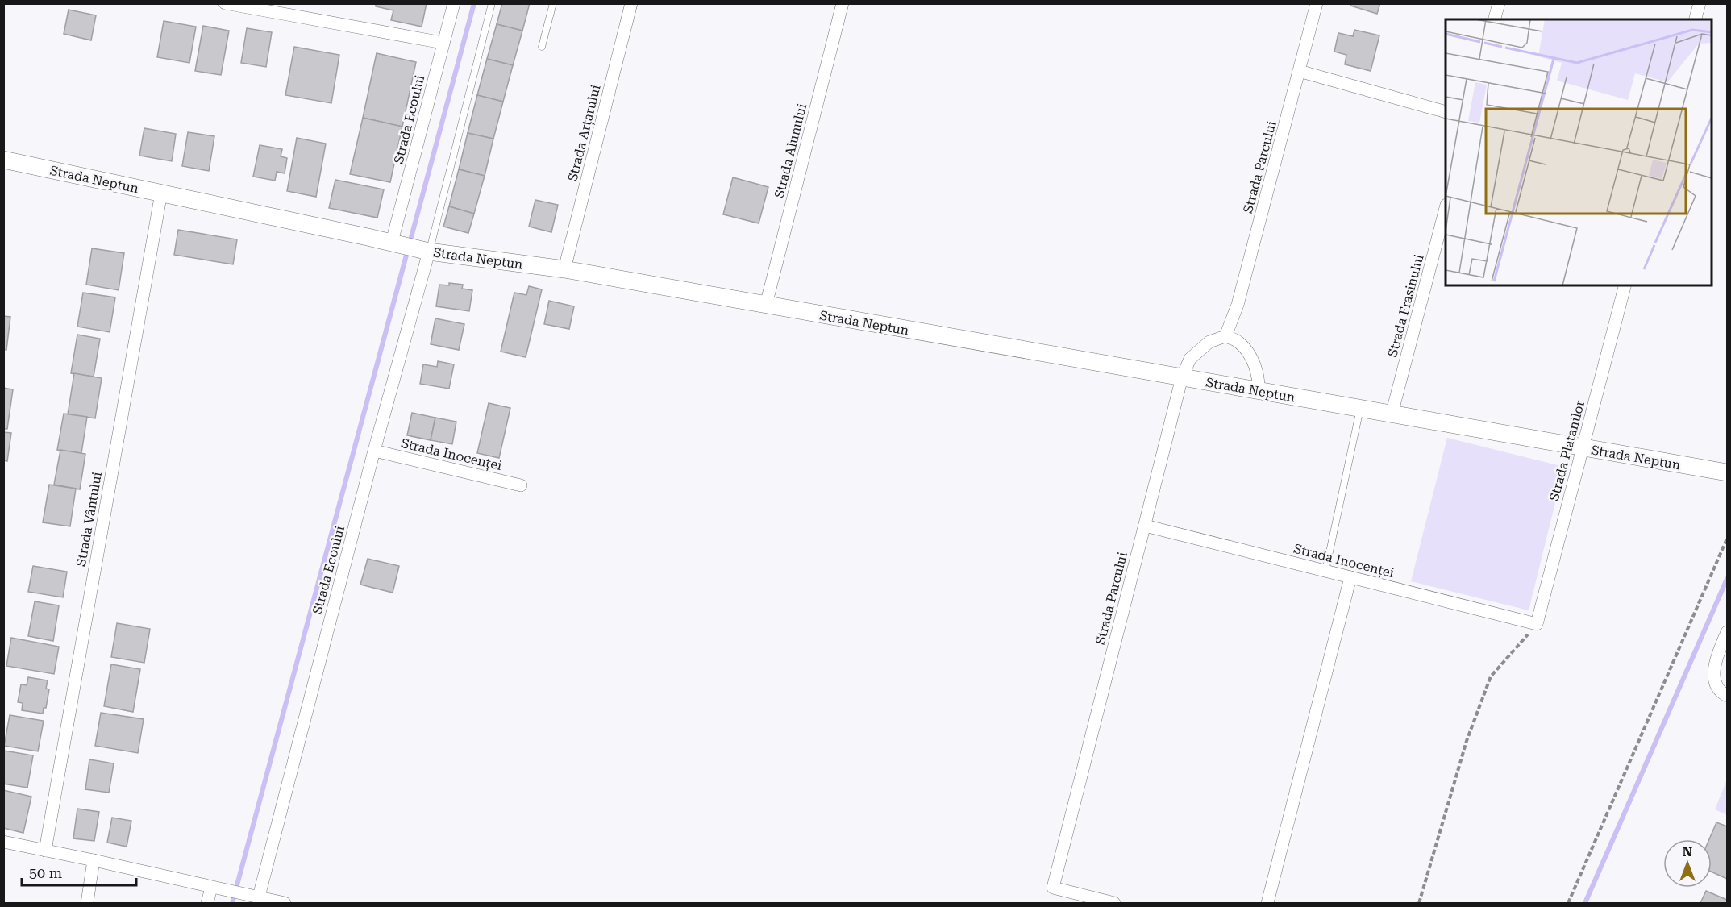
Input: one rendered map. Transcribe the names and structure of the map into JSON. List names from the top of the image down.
{
  "streets": {
    "street": [
      "Strada Ecoului",
      "Strada Arțarului",
      "Strada Alunului",
      "Strada Parcului",
      "Strada Neptun",
      "Strada Frasinului",
      "Strada Platanilor",
      "Strada Inocenței",
      "Strada Vântului"
    ]
  },
  "crossings": [
    ["Strada Ecoului", "Strada Neptun"],
    ["Strada Ecoului", "Strada Inocenței"],
    ["Strada Arțarului", "Strada Neptun"],
    ["Strada Alunului", "Strada Neptun"],
    ["Strada Parcului", "Strada Neptun"],
    ["Strada Parcului", "Strada Inocenței"],
    ["Strada Neptun", "Strada Frasinului"],
    ["Strada Neptun", "Strada Platanilor"],
    ["Strada Neptun", "Strada Vântului"],
    ["Strada Platanilor", "Strada Inocenței"]
  ],
  "scale_bar": "50 m",
  "north": "top"
}
